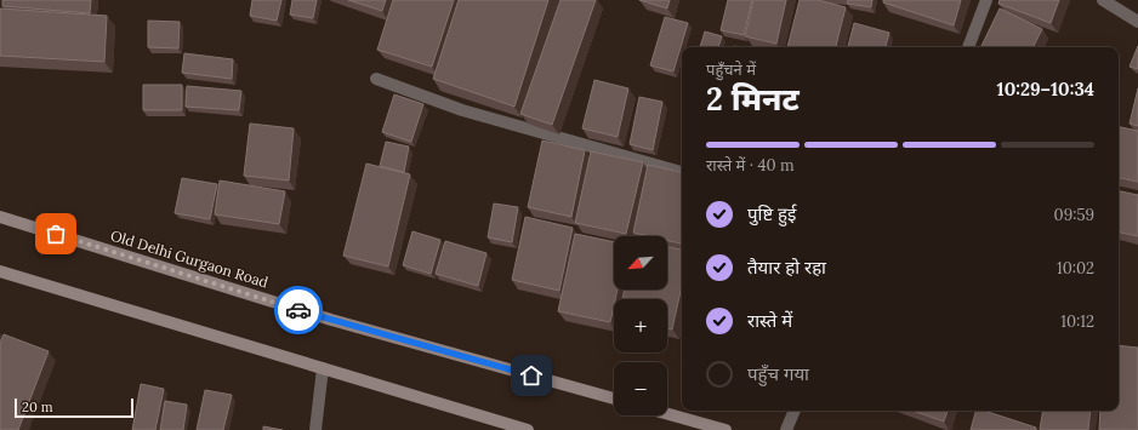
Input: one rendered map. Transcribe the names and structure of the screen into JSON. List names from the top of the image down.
{
  "streets": {
    "main road": ["Old Delhi Gurgaon Road"]
  },
  "scale_bar": "20 m",
  "north": "bottom left",
  "page": {
    "heading": ["2 मिनट", "पहुँचने में", "10:29–10:34"],
    "bar": "रास्ते में · 40 m",
    "list": [
      ["पुष्टि हुई", "09:59"],
      ["तैयार हो रहा", "10:02"],
      ["रास्ते में", "10:12"],
      "पहुँच गया"
    ],
    "map_buttons": ["+", "−"],
    "scale": "20 m"
  }
}
